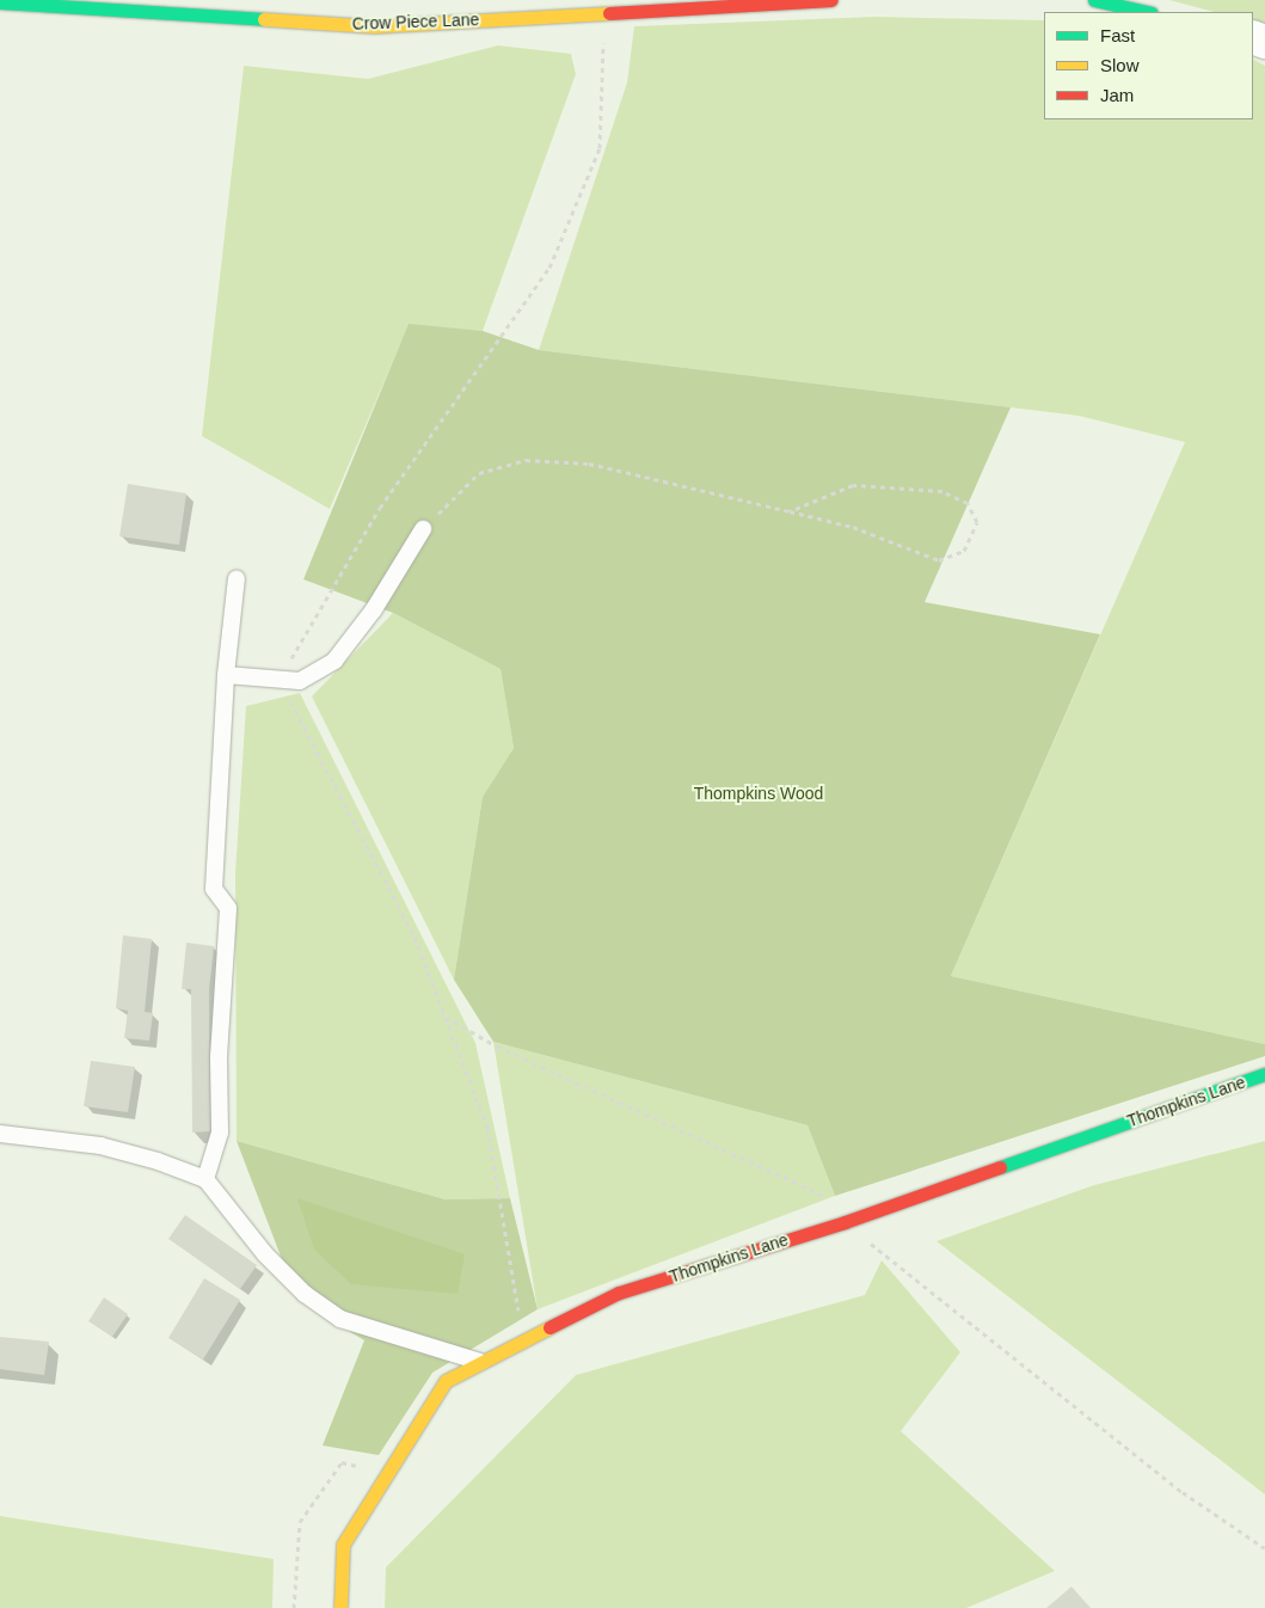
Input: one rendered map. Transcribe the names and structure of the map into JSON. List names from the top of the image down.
{
  "streets": {
    "street": ["Crow Piece Lane", "Thompkins Lane"]
  },
  "parks": ["Thompkins Wood"],
  "legend": ["Fast", "Slow", "Jam"]
}
